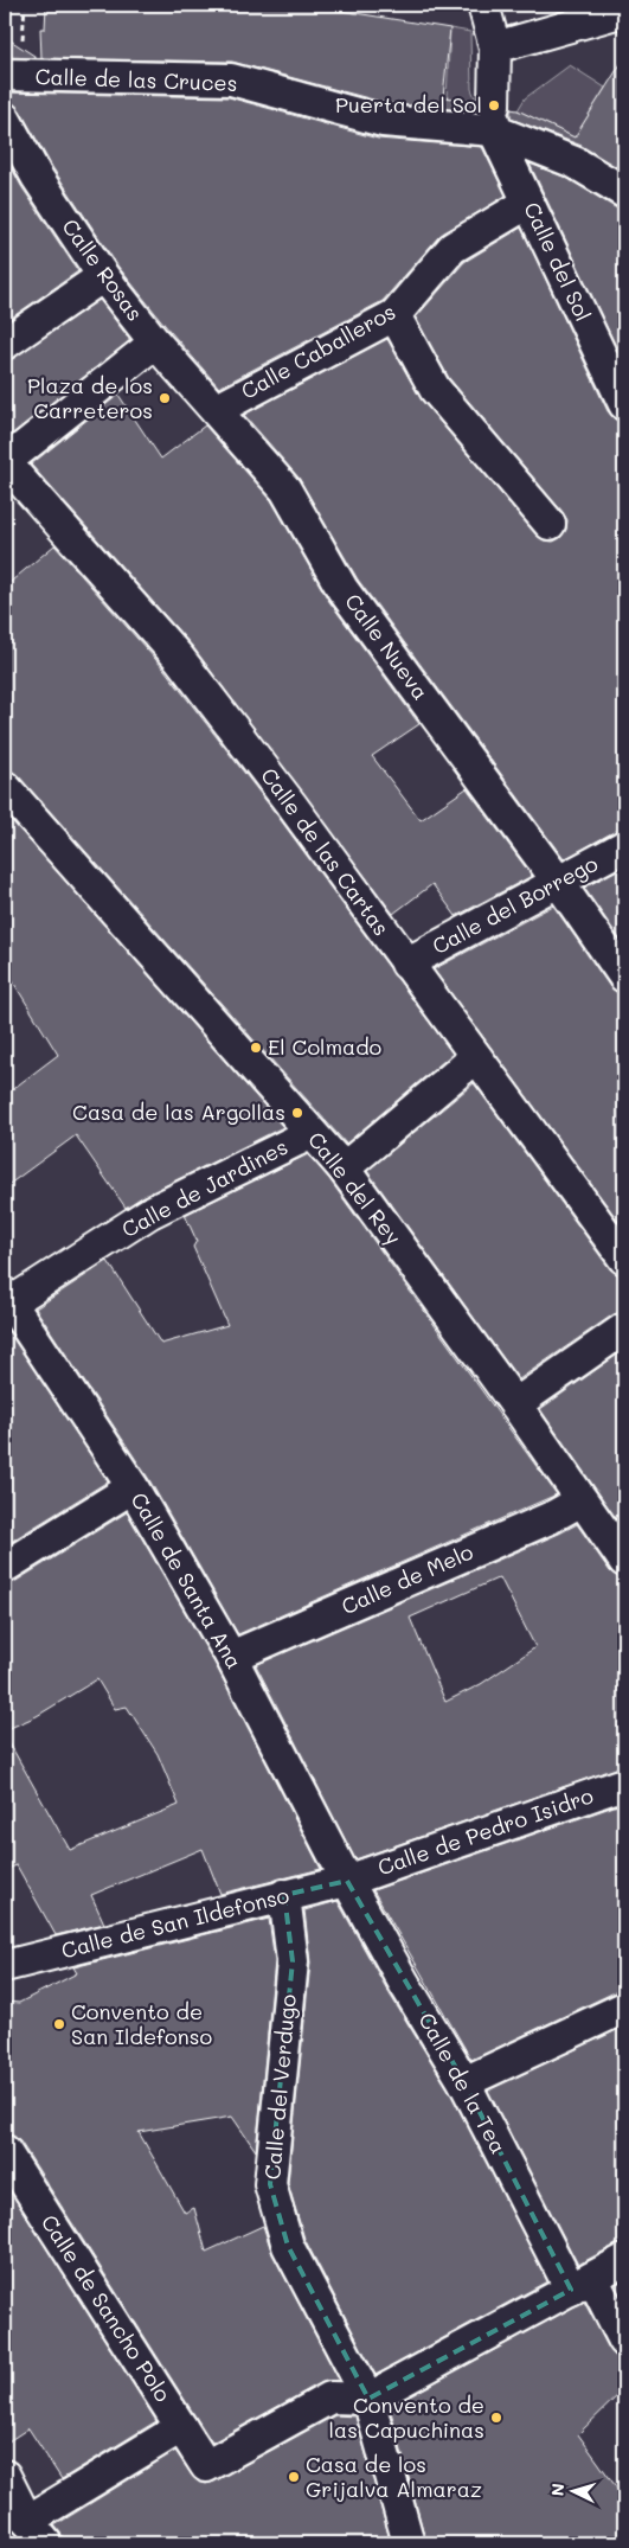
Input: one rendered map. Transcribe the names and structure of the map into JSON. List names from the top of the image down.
{
  "streets": {
    "street": [
      "Calle de las Cruces",
      "Calle del Sol",
      "Calle Rosas",
      "Calle Caballeros",
      "Calle Nueva",
      "Calle de las Cartas",
      "Calle del Borrego",
      "Calle de Jardines",
      "Calle del Rey",
      "Calle de Melo",
      "Calle de Santa Ana",
      "Calle de Pedro Isidro",
      "Calle de San Ildefonso",
      "Calle de la Tea",
      "Calle del Verdugo",
      "Calle de Sancho Polo"
    ]
  },
  "crossings": [
    ["Calle de las Cruces", "Calle del Sol"],
    ["Calle del Sol", "Calle Caballeros"],
    ["Calle Rosas", "Calle Caballeros"],
    ["Calle Rosas", "Calle Nueva"],
    ["Calle Caballeros", "Calle Nueva"],
    ["Calle Nueva", "Calle del Borrego"],
    ["Calle de las Cartas", "Calle del Borrego"],
    ["Calle de Jardines", "Calle del Rey"],
    ["Calle de Jardines", "Calle de Santa Ana"],
    ["Calle del Rey", "Calle de Melo"],
    ["Calle de Melo", "Calle de Santa Ana"],
    ["Calle de Santa Ana", "Calle de Pedro Isidro"],
    ["Calle de Santa Ana", "Calle de San Ildefonso"],
    ["Calle de Santa Ana", "Calle de la Tea"],
    ["Calle de Pedro Isidro", "Calle de San Ildefonso"],
    ["Calle de Pedro Isidro", "Calle de la Tea"],
    ["Calle de San Ildefonso", "Calle de la Tea"],
    ["Calle de San Ildefonso", "Calle del Verdugo"],
    ["Calle del Verdugo", "Calle de Sancho Polo"]
  ],
  "places": [
    "Puerta del Sol",
    "Plaza de los Carreteros",
    "El Colmado",
    "Casa de las Argollas",
    "Convento de San Ildefonso",
    "Convento de las Capuchinas",
    "Casa de los Grijalva Almaraz"
  ],
  "north": "left"
}
